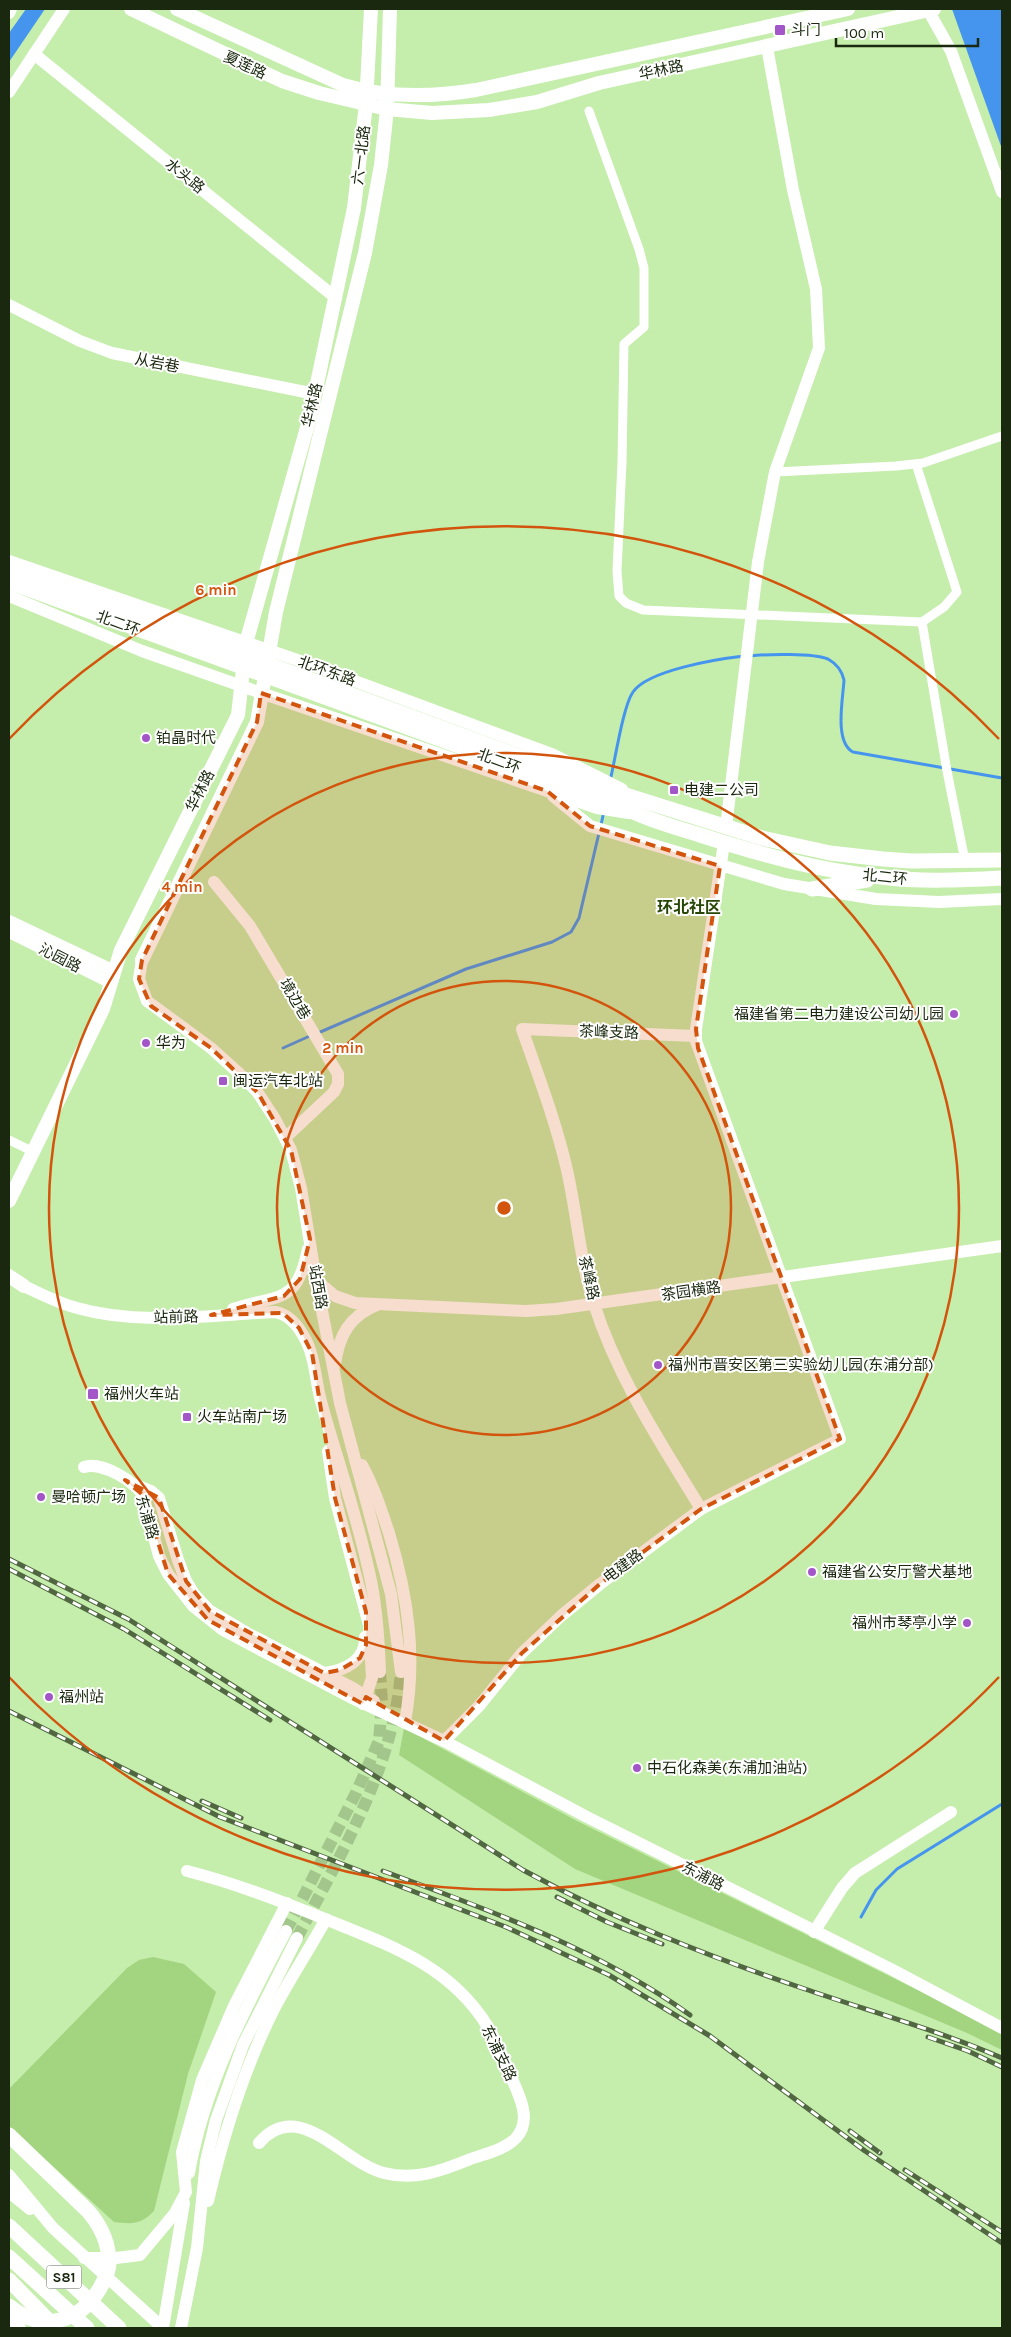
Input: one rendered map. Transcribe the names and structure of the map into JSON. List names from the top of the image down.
{
  "streets": {
    "highway": ["北二环", "S81"],
    "main road": [
      "夏莲路",
      "华林路",
      "六一北路",
      "水头路",
      "从岩巷",
      "北环东路",
      "沁园路",
      "境边巷",
      "茶峰支路",
      "茶峰路",
      "站西路",
      "茶园横路",
      "站前路",
      "东浦路",
      "电建路",
      "东浦支路"
    ]
  },
  "crossings": [
    ["夏莲路", "华林路"],
    ["夏莲路", "六一北路"],
    ["华林路", "六一北路"],
    ["华林路", "水头路"],
    ["华林路", "从岩巷"],
    ["华林路", "北环东路"],
    ["华林路", "沁园路"],
    ["华林路", "站西路"],
    ["六一北路", "水头路"],
    ["北二环", "北环东路"],
    ["境边巷", "站西路"],
    ["茶峰支路", "茶峰路"],
    ["茶峰路", "茶园横路"],
    ["茶峰路", "电建路"],
    ["站西路", "茶园横路"],
    ["茶园横路", "电建路"],
    ["东浦路", "电建路"]
  ],
  "districts": ["环北社区"],
  "places": {
    "transit": [
      "斗门",
      "电建二公司",
      "闽运汽车北站",
      "福州火车站",
      "火车站南广场"
    ],
    "other": [
      "铂晶时代",
      "福建省第二电力建设公司幼儿园",
      "华为",
      "福州市晋安区第三实验幼儿园(东浦分部)",
      "曼哈顿广场",
      "福建省公安厅警犬基地",
      "福州市琴亭小学",
      "福州站",
      "中石化森美(东浦加油站)"
    ]
  },
  "scale_bar": "100 m",
  "rings": ["6 min", "4 min", "2 min"]
}
